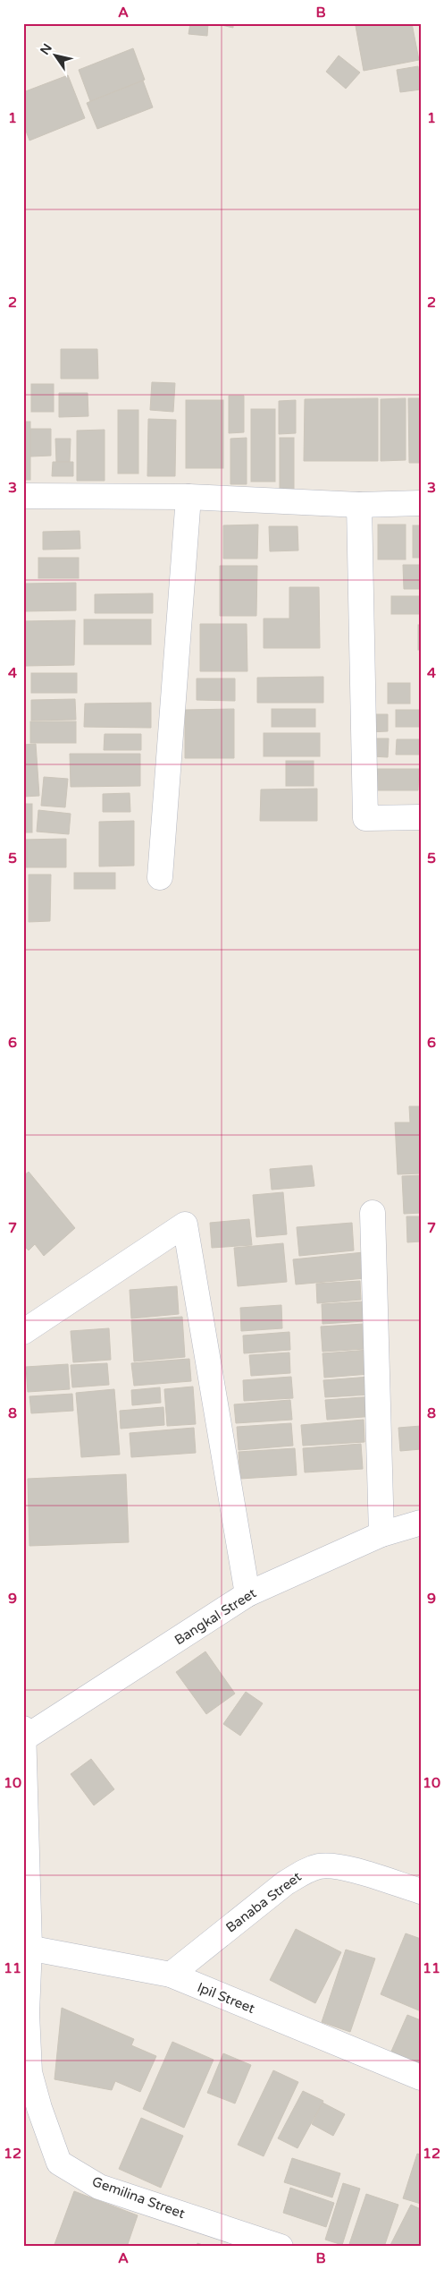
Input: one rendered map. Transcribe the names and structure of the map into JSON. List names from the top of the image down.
{
  "streets": {
    "street": [
      "Bangkal Street",
      "Banaba Street",
      "Ipil Street",
      "Gemilina Street"
    ]
  },
  "crossings": [
    ["Bangkal Street", "Gemilina Street"],
    ["Banaba Street", "Ipil Street"],
    ["Ipil Street", "Gemilina Street"]
  ],
  "north": "top left",
  "grid": {
    "columns": ["A", "B"],
    "rows": [
      "1",
      "2",
      "3",
      "4",
      "5",
      "6",
      "7",
      "8",
      "9",
      "10",
      "11",
      "12"
    ]
  }
}
